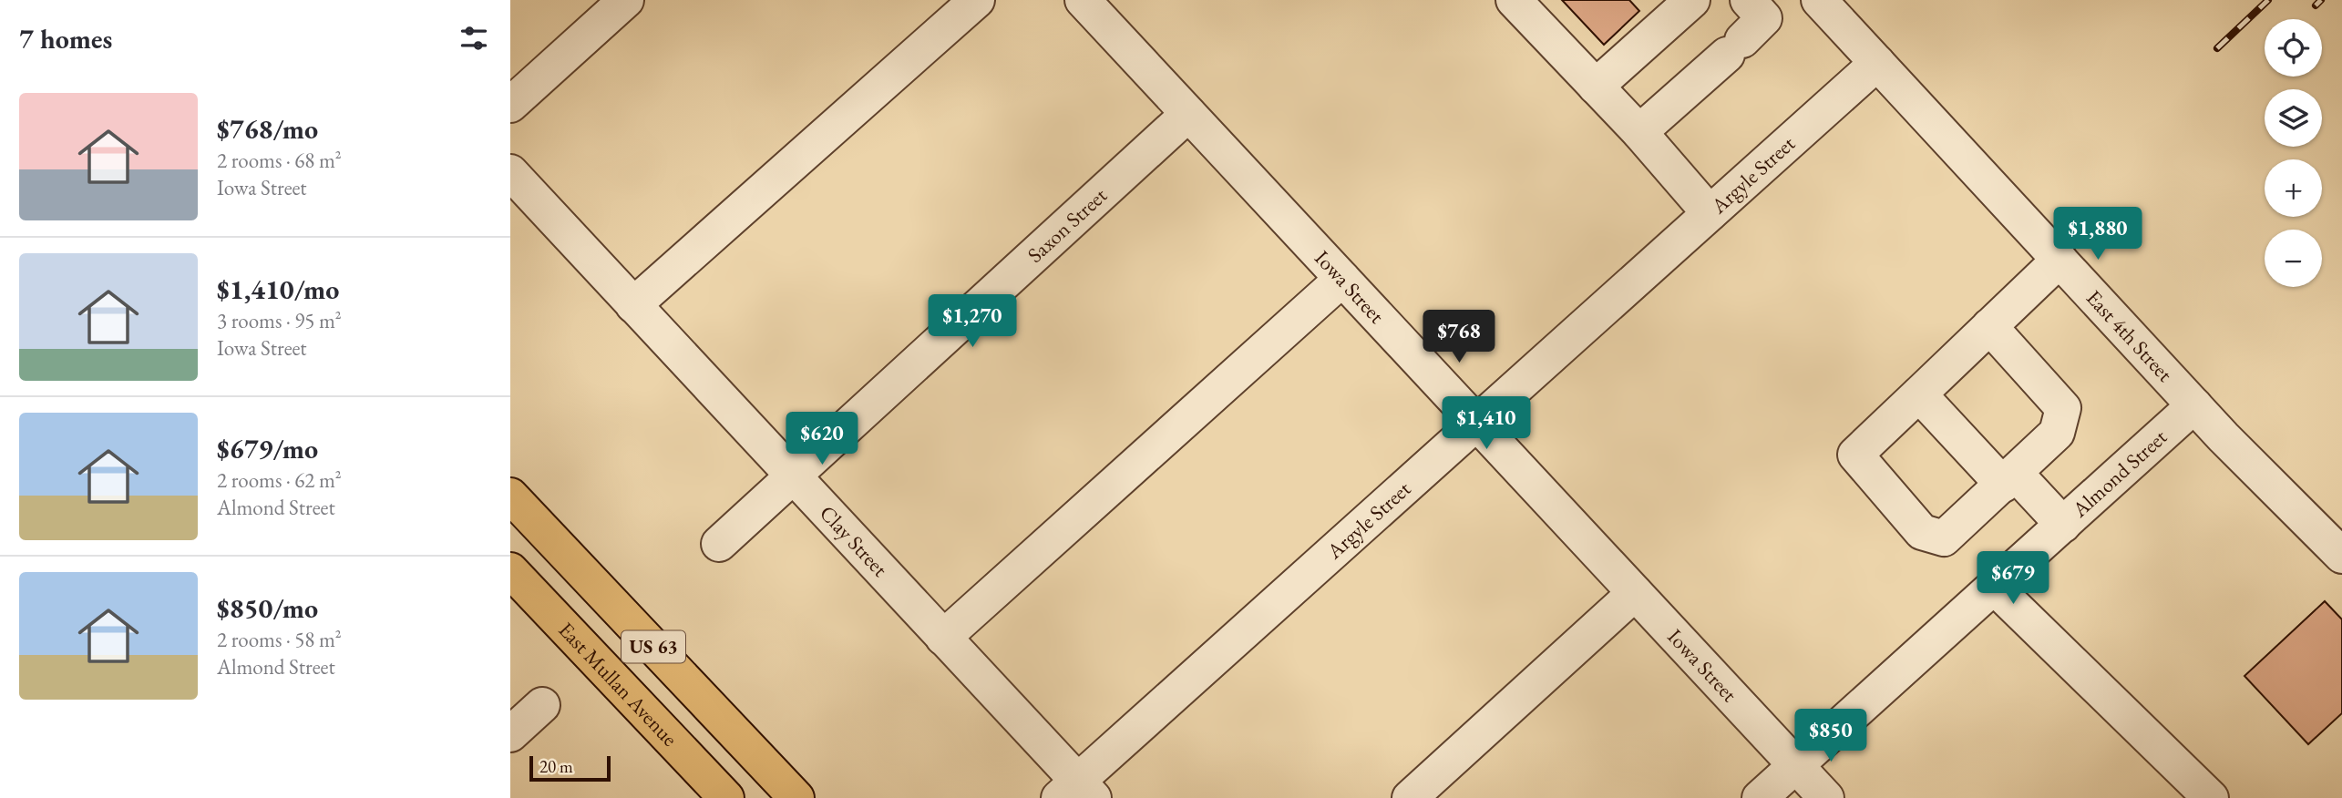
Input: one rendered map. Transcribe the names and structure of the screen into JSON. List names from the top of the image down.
{
  "streets": {
    "highway": ["US 63", "East Mullan Avenue"],
    "street": [
      "Argyle Street",
      "Saxon Street",
      "Iowa Street",
      "East 4th Street",
      "Almond Street",
      "Clay Street"
    ]
  },
  "crossings": [
    ["Argyle Street", "Iowa Street"],
    ["Argyle Street", "East 4th Street"],
    ["Argyle Street", "Clay Street"],
    ["Saxon Street", "Iowa Street"],
    ["Saxon Street", "Clay Street"],
    ["Iowa Street", "Almond Street"],
    ["East 4th Street", "Almond Street"]
  ],
  "scale_bar": "20 m",
  "page": {
    "heading": "7 homes",
    "map_buttons": ["+", "−"],
    "list": [
      {
        "name": "$768/mo",
        "note": "2 rooms · 68 m² · Iowa Street"
      },
      {
        "name": "$1,410/mo",
        "note": "3 rooms · 95 m² · Iowa Street"
      },
      {
        "name": "$679/mo",
        "note": "2 rooms · 62 m² · Almond Street"
      },
      {
        "name": "$850/mo",
        "note": "2 rooms · 58 m² · Almond Street"
      }
    ],
    "price": [
      "$1,880",
      "$1,270",
      "$768",
      "$1,410",
      "$620",
      "$679",
      "$850"
    ],
    "scale": "20 m"
  }
}
